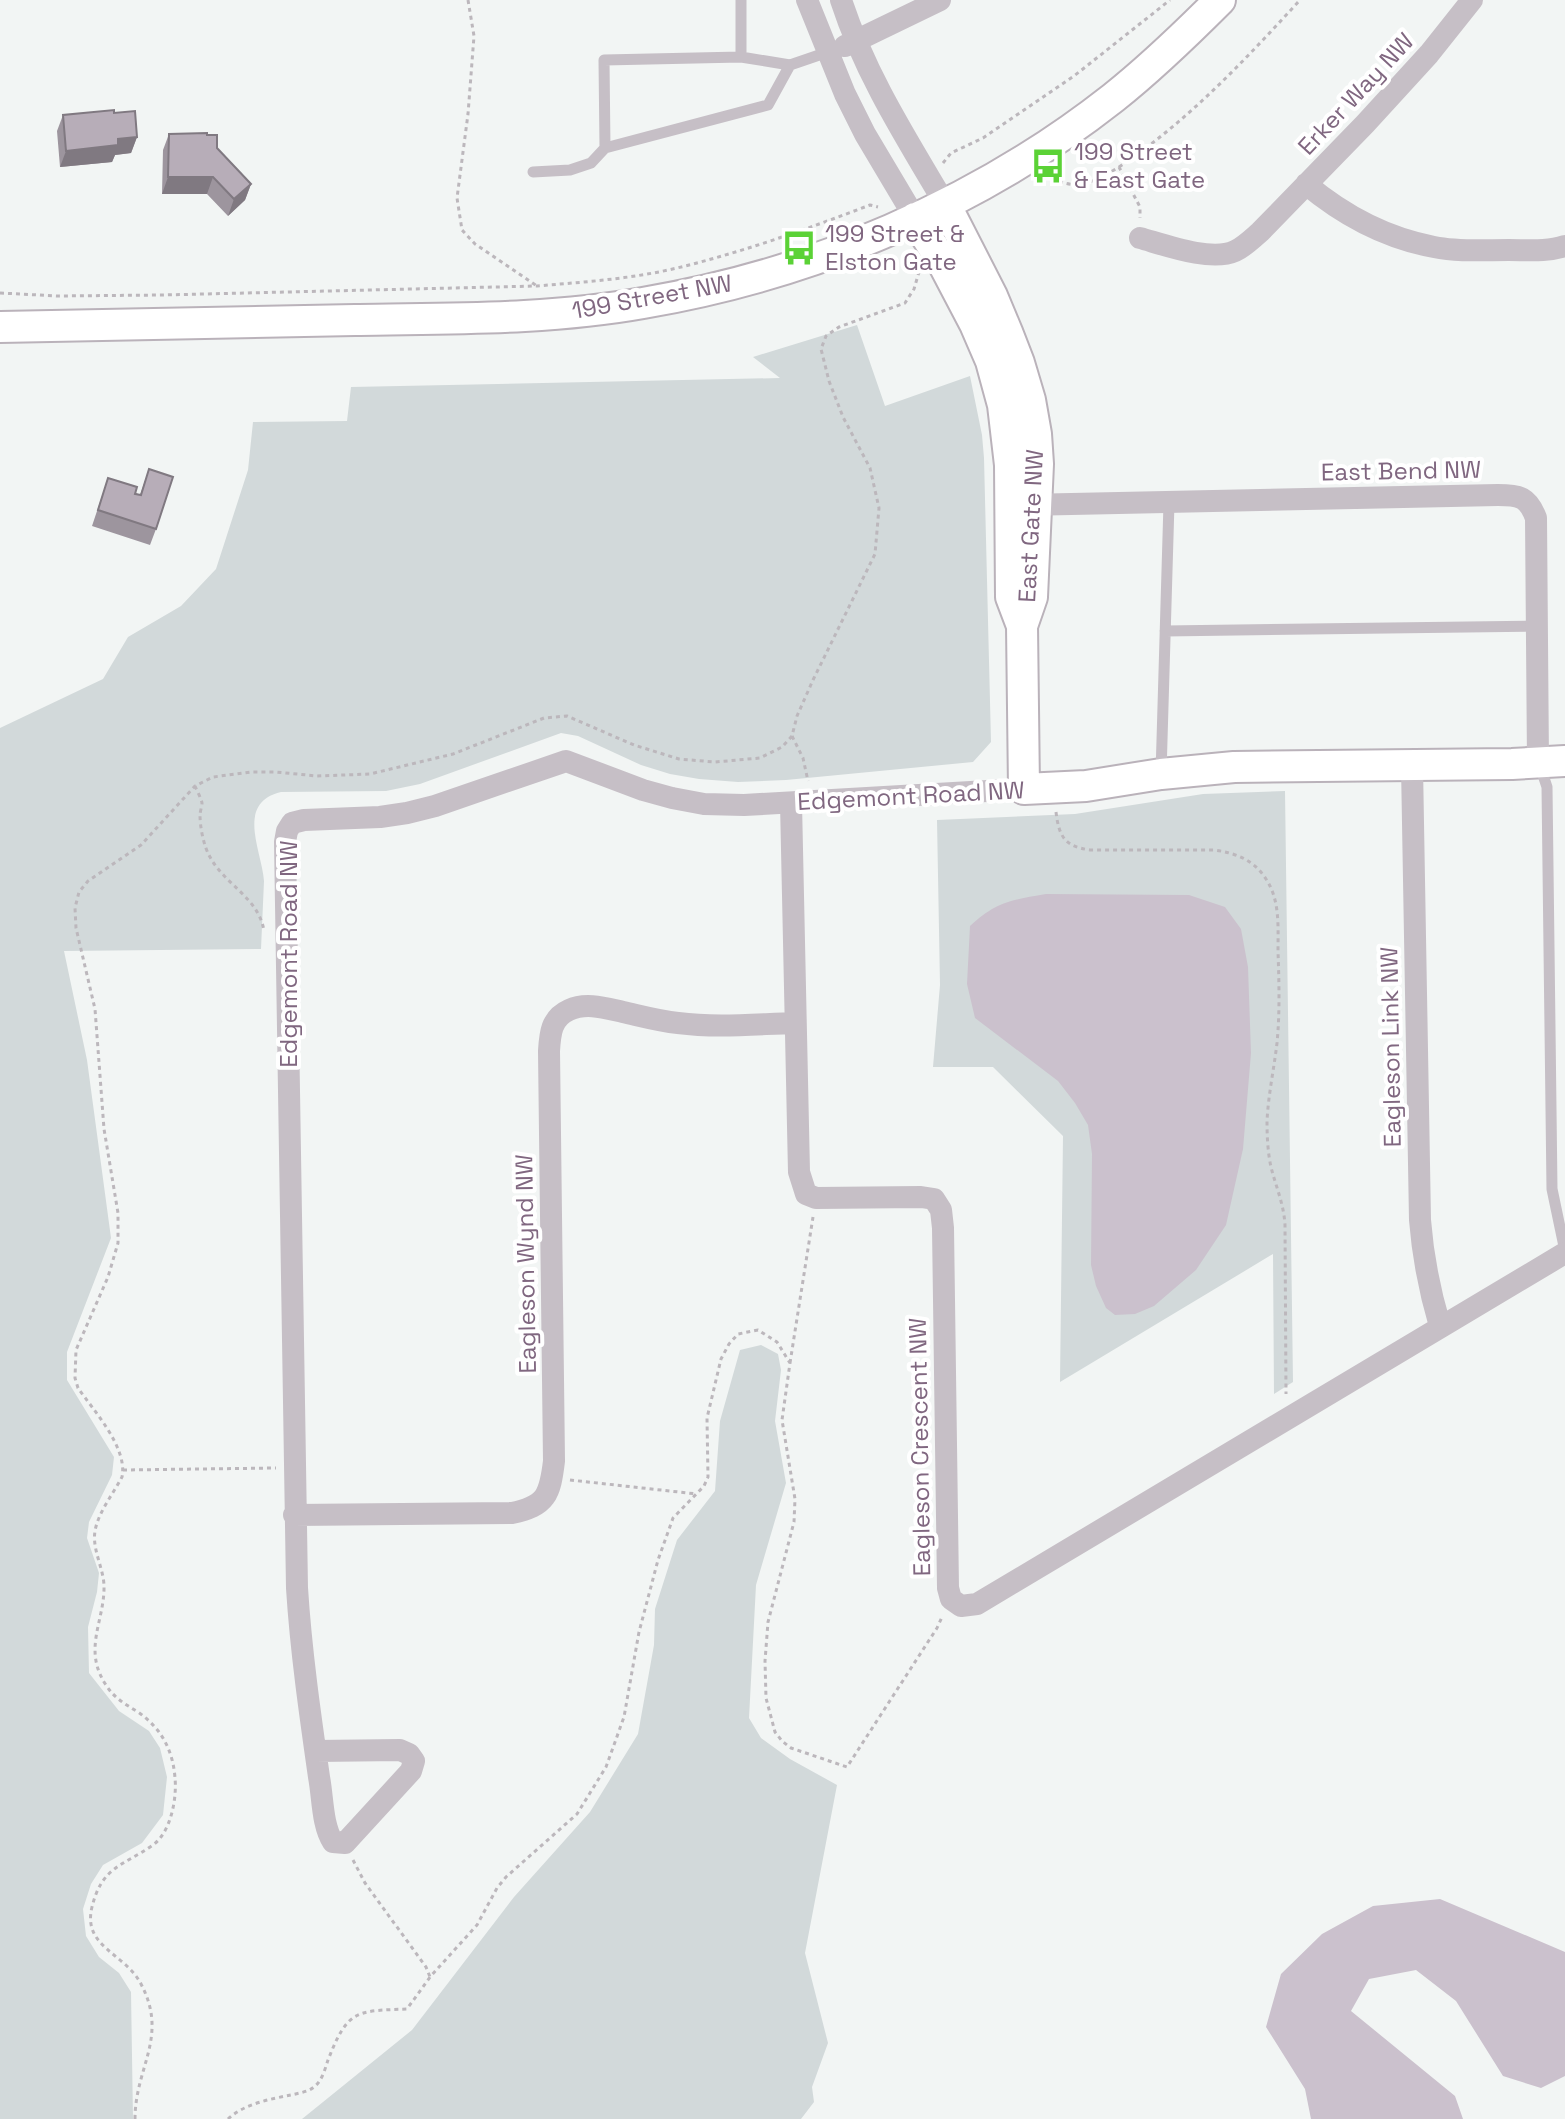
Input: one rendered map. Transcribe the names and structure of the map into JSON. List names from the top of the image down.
{
  "streets": {
    "street": [
      "Erker Way NW",
      "199 Street NW",
      "East Bend NW",
      "East Gate NW",
      "Edgemont Road NW",
      "Eagleson Link NW",
      "Eagleson Wynd NW",
      "Eagleson Crescent NW"
    ]
  },
  "crossings": [
    ["199 Street NW", "East Gate NW"],
    ["East Bend NW", "East Gate NW"],
    ["East Bend NW", "Edgemont Road NW"],
    ["East Gate NW", "Edgemont Road NW"],
    ["Edgemont Road NW", "Eagleson Link NW"],
    ["Eagleson Link NW", "Eagleson Crescent NW"]
  ],
  "places": {
    "bus stop": ["199 Street & East Gate", "199 Street & Elston Gate"]
  }
}
